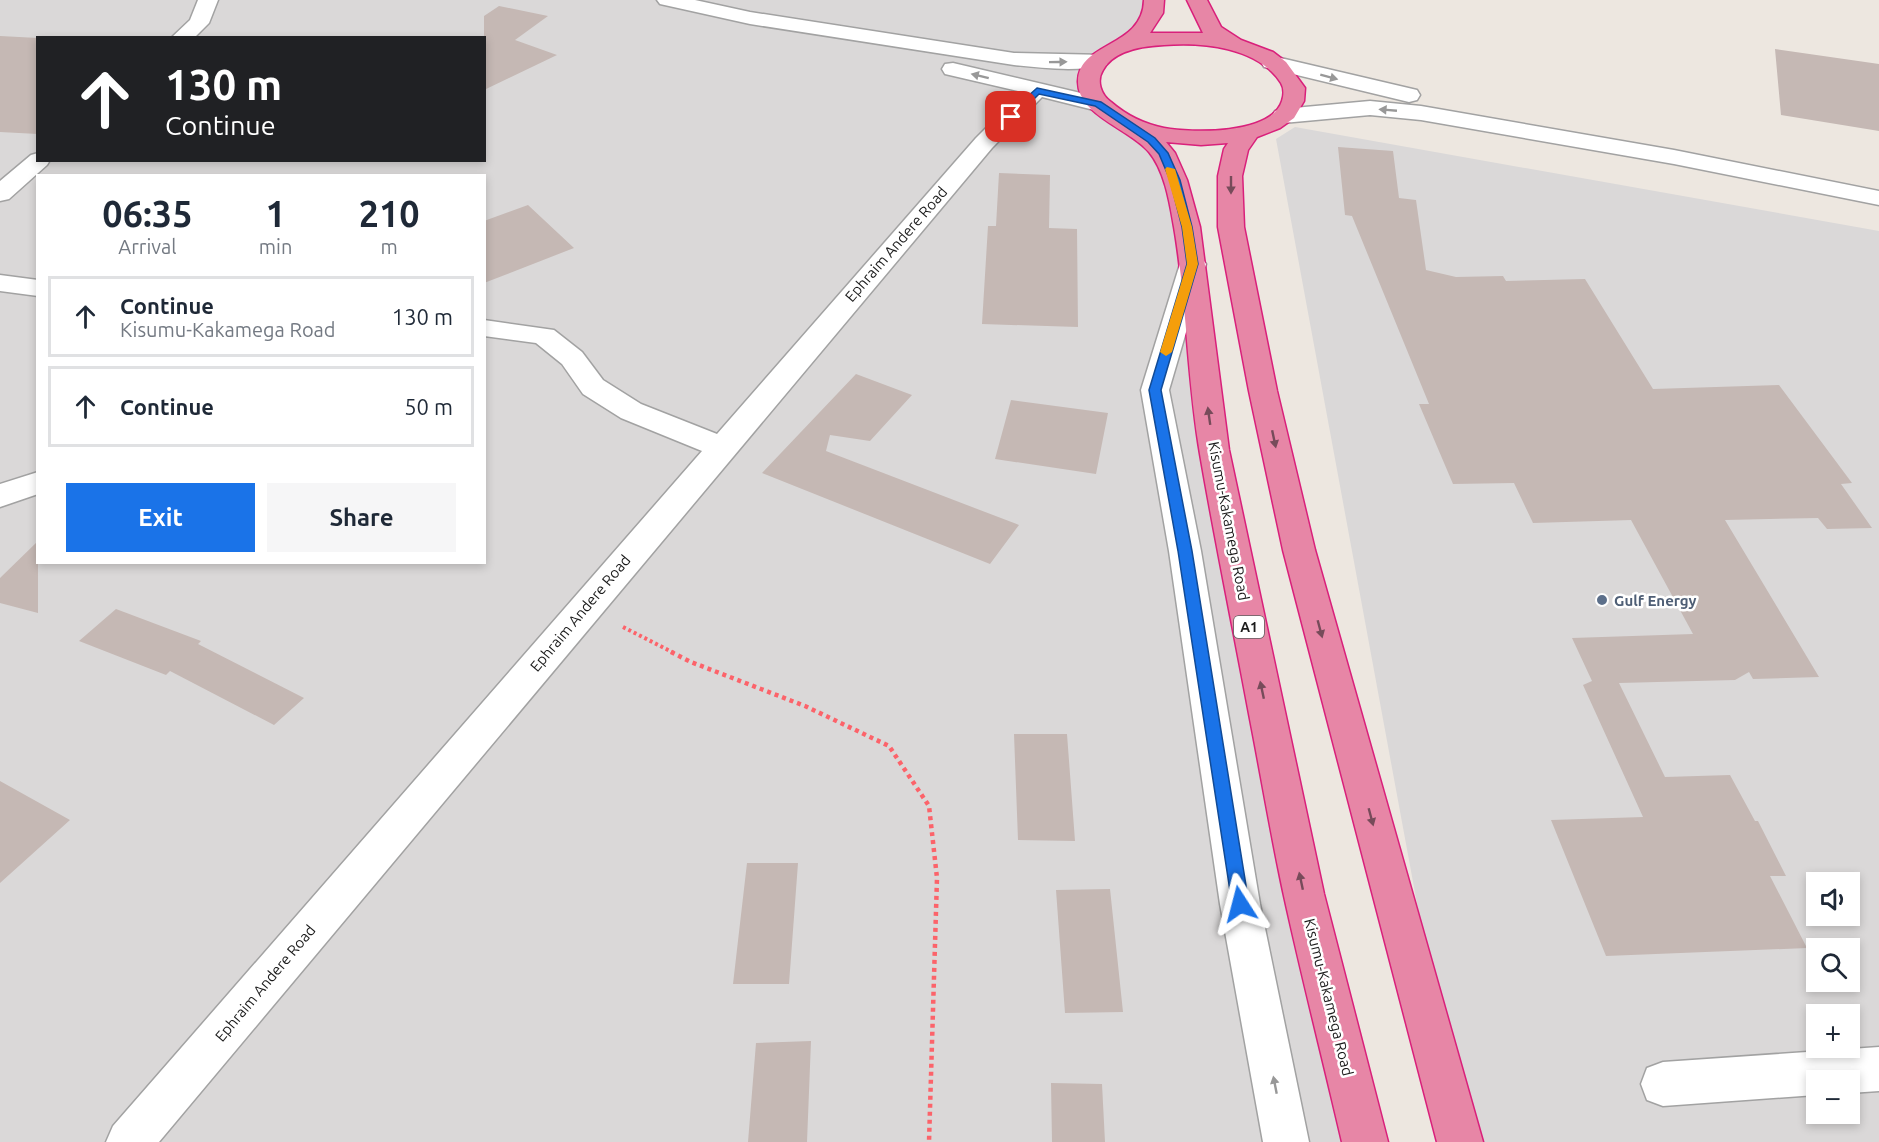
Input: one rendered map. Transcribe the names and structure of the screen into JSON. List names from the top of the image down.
{
  "streets": {
    "highway": ["Kisumu-Kakamega Road", "A1"],
    "street": ["Ephraim Andere Road"]
  },
  "places": ["Gulf Energy"],
  "page": {
    "turn": ["130 m", "Continue"],
    "eta": [
      "06:35",
      "Arrival",
      "1",
      "min",
      "210",
      "m"
    ],
    "list": [
      {
        "name": "Continue",
        "note": "Kisumu-Kakamega Road",
        "value": "130 m"
      },
      {
        "name": "Continue",
        "value": "50 m"
      }
    ],
    "buttons": ["Exit", "Share"],
    "map_buttons": ["+", "−"]
  }
}
